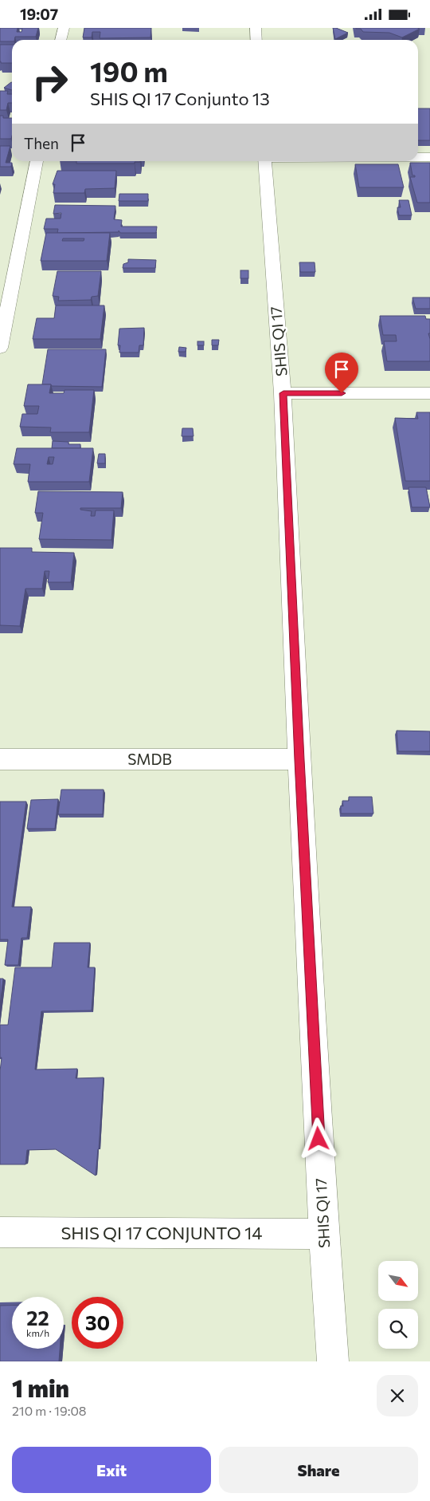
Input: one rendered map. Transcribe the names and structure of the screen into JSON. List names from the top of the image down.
{
  "streets": {
    "street": ["SHIS QI 17", "SMDB", "SHIS QI 17 CONJUNTO 14"]
  },
  "crossings": [
    ["SHIS QI 17", "SMDB"],
    ["SHIS QI 17", "SHIS QI 17 CONJUNTO 14"]
  ],
  "north": "bottom right",
  "page": {
    "status": "19:07",
    "turn": ["190 m", "SHIS QI 17 Conjunto 13"],
    "then": "Then",
    "speed": "22 km/h",
    "limit": "30",
    "heading": ["1 min", "210 m · 19:08"],
    "buttons": ["Exit", "Share"]
  }
}
